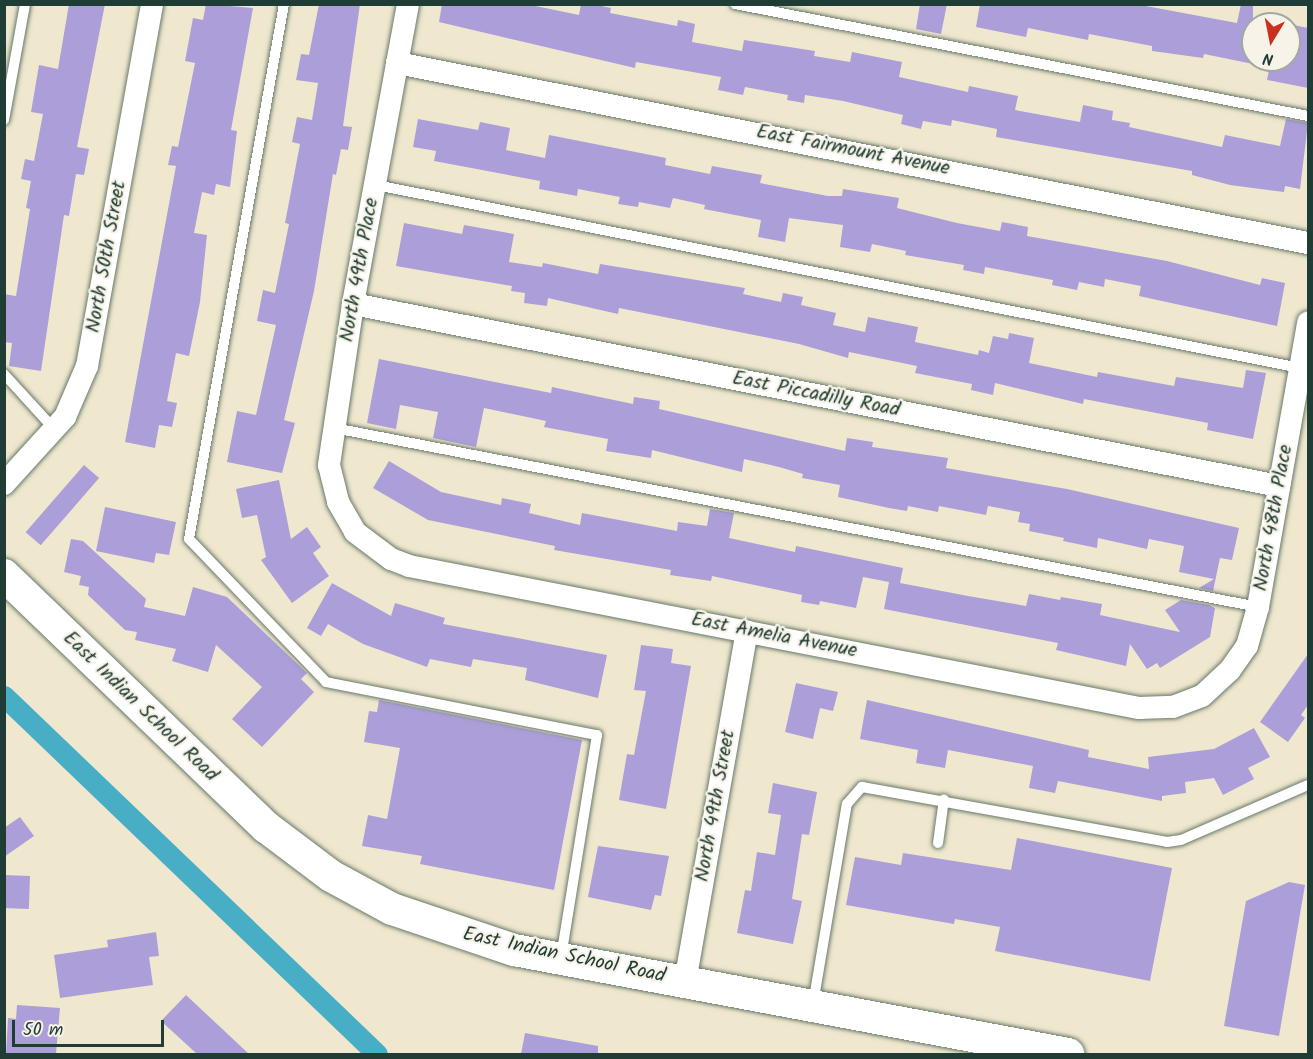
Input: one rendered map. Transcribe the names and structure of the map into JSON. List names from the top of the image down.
{
  "streets": {
    "main road": ["East Indian School Road"],
    "street": [
      "East Fairmount Avenue",
      "North 50th Street",
      "North 49th Place",
      "East Piccadilly Road",
      "North 48th Place",
      "East Amelia Avenue",
      "North 49th Street"
    ]
  },
  "crossings": [
    ["East Fairmount Avenue", "North 49th Place"],
    ["North 49th Place", "East Piccadilly Road"],
    ["North 49th Place", "East Amelia Avenue"],
    ["East Piccadilly Road", "North 48th Place"],
    ["North 48th Place", "East Amelia Avenue"],
    ["East Amelia Avenue", "North 49th Street"],
    ["East Indian School Road", "North 49th Street"]
  ],
  "scale_bar": "50 m",
  "north": "bottom"
}
